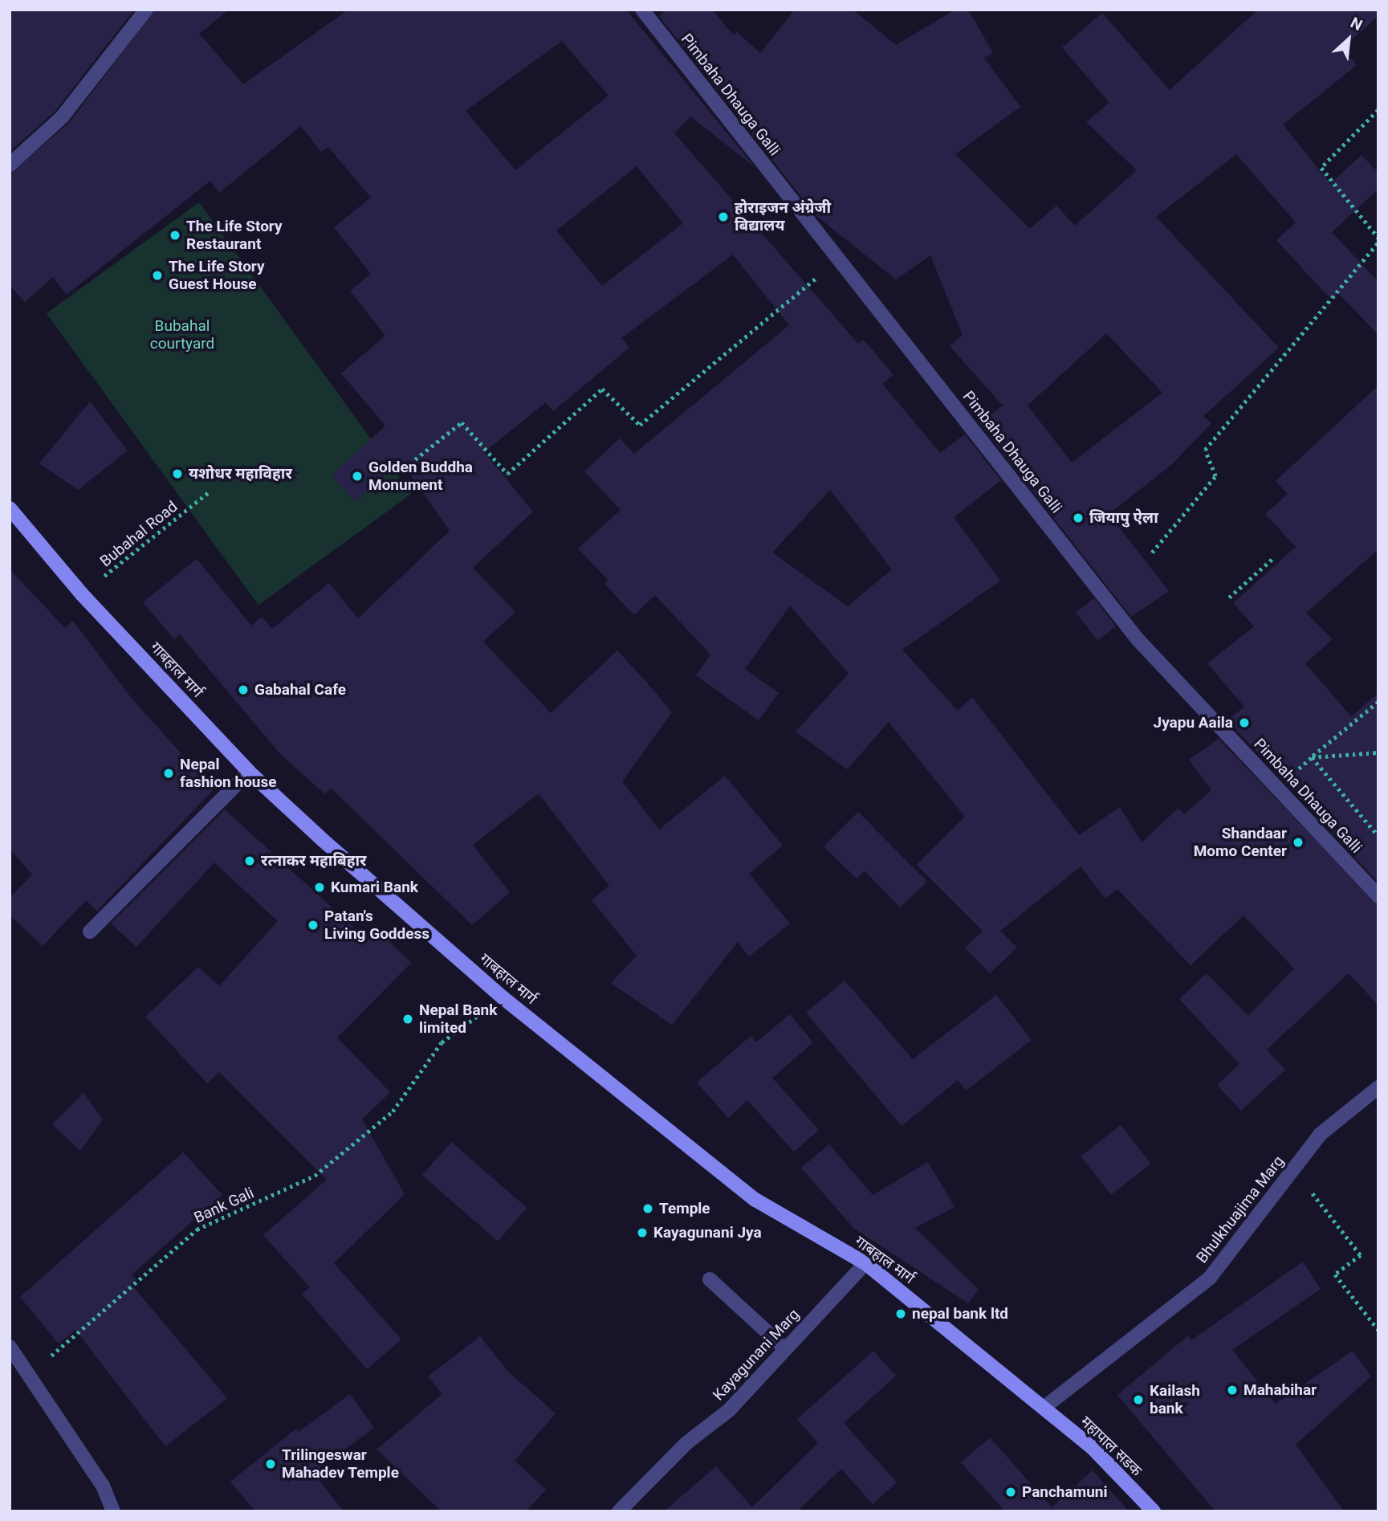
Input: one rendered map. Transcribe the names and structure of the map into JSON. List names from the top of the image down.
{
  "streets": {
    "main road": ["गाबहाल मार्ग", "महापाल सडक"],
    "street": ["Pimbaha Dhauga Galli", "Bhulkhuajima Marg", "Kayagunani Marg"],
    "path": ["Bubahal Road", "Bank Gali"]
  },
  "crossings": [
    ["Bubahal Road", "गाबहाल मार्ग"],
    ["गाबहाल मार्ग", "Bank Gali"],
    ["गाबहाल मार्ग", "Bhulkhuajima Marg"],
    ["गाबहाल मार्ग", "Kayagunani Marg"],
    ["गाबहाल मार्ग", "महापाल सडक"],
    ["Bhulkhuajima Marg", "महापाल सडक"]
  ],
  "parks": ["Bubahal courtyard"],
  "places": [
    "होराइजन अंग्रेजी बिद्यालय",
    "The Life Story Restaurant",
    "The Life Story Guest House",
    "यशोधर महाविहार",
    "Golden Buddha Monument",
    "जियापु ऐला",
    "Gabahal Cafe",
    "Jyapu Aaila",
    "Nepal fashion house",
    "Shandaar Momo Center",
    "रत्नाकर महाबिहार",
    "Kumari Bank",
    "Patan's Living Goddess",
    "Nepal Bank limited",
    "Temple",
    "Kayagunani Jya",
    "nepal bank ltd",
    "Mahabihar",
    "Kailash bank",
    "Trilingeswar Mahadev Temple",
    "Panchamuni"
  ],
  "north": "top right"
}
